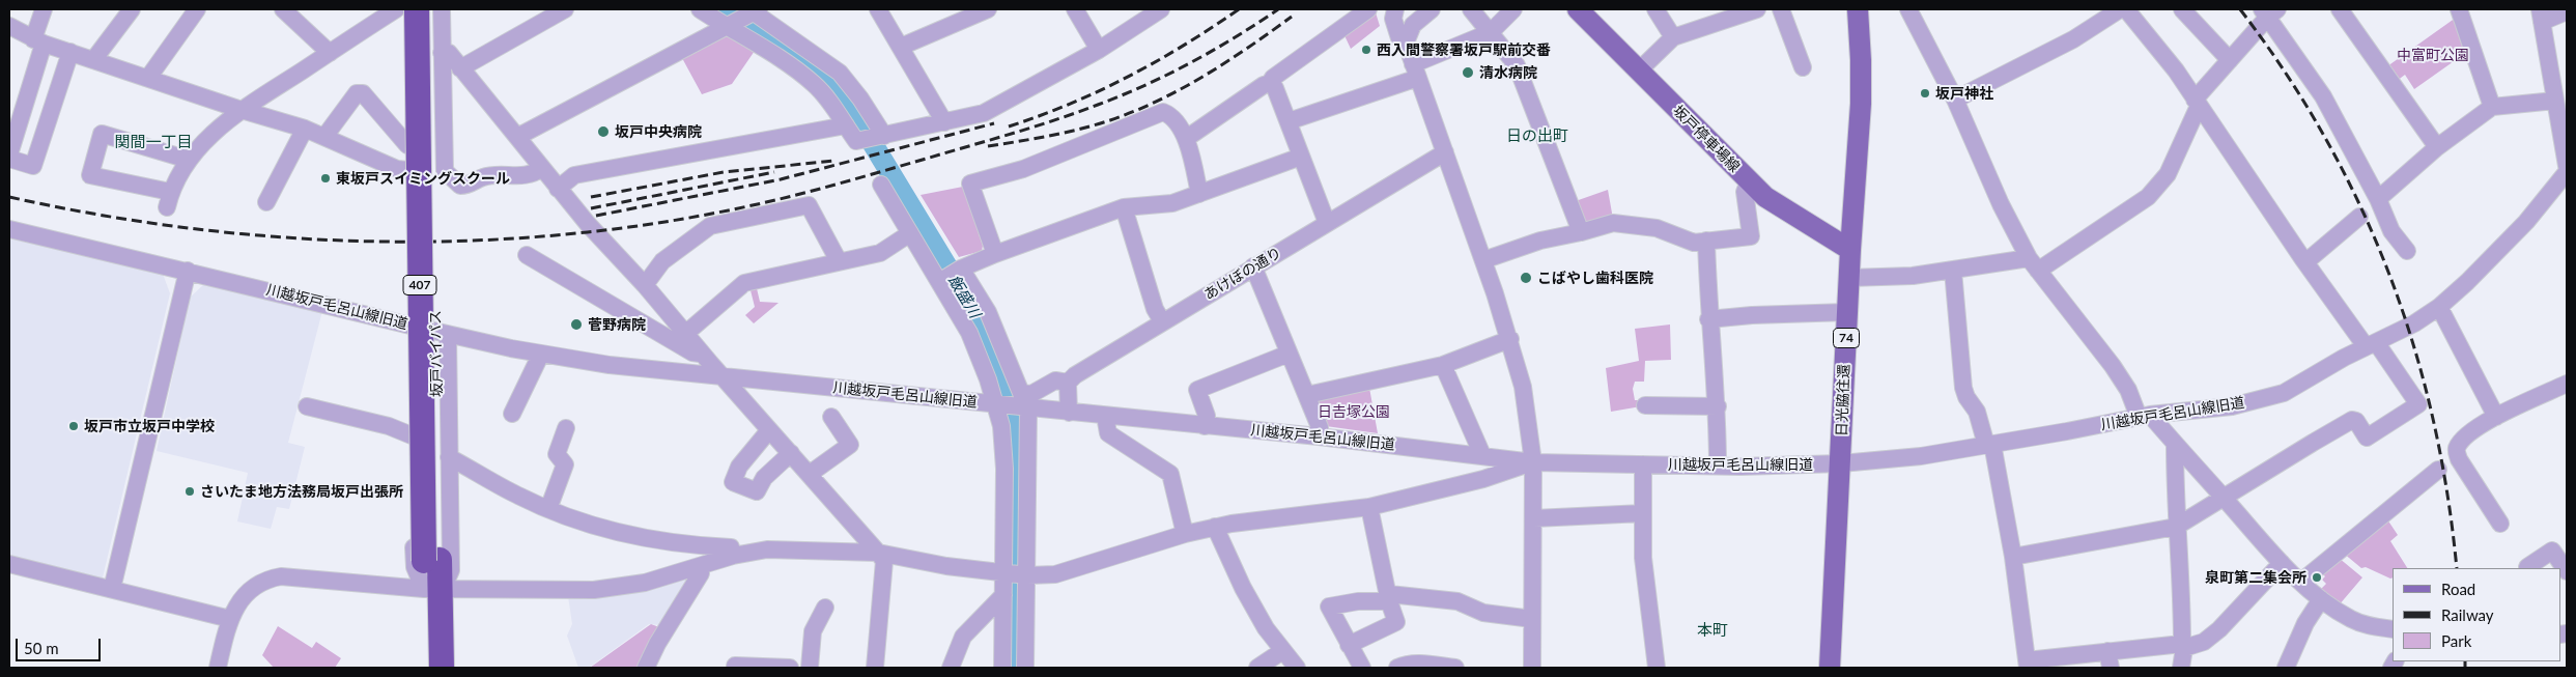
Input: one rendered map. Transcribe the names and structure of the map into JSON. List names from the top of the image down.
{
  "streets": {
    "highway": ["407", "坂戸バイパス"],
    "main road": ["坂戸停車場線", "74", "日光脇往還"],
    "street": ["あけぼの通り", "川越坂戸毛呂山線旧道"]
  },
  "crossings": [
    ["坂戸停車場線", "日光脇往還"],
    ["川越坂戸毛呂山線旧道", "日光脇往還"]
  ],
  "districts": ["日の出町", "関間一丁目", "本町"],
  "water": ["飯盛川"],
  "parks": ["中富町公園", "日𠮷塚公園"],
  "places": [
    "西入間警察署坂戸駅前交番",
    "清水病院",
    "坂戸神社",
    "坂戸中央病院",
    "東坂戸スイミングスクール",
    "こばやし歯科医院",
    "菅野病院",
    "坂戸市立坂戸中学校",
    "さいたま地方法務局坂戸出張所",
    "泉町第二集会所"
  ],
  "legend": ["Road", "Railway", "Park"],
  "scale_bar": "50 m"
}
